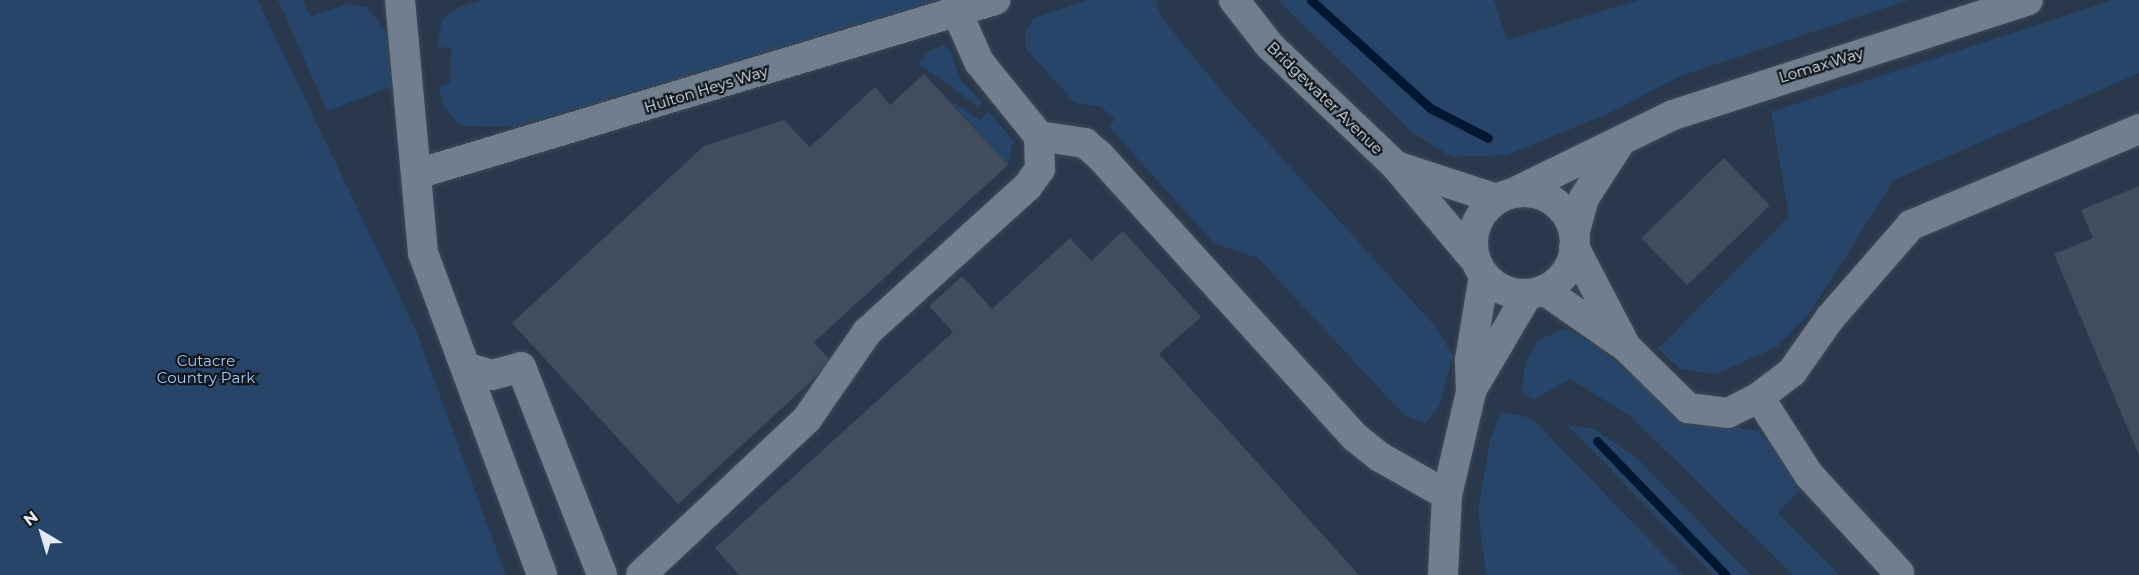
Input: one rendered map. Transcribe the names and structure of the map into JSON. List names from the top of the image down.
{
  "streets": {
    "street": ["Lomax Way", "Hulton Heys Way", "Bridgewater Avenue"]
  },
  "crossings": [
    ["Lomax Way", "Bridgewater Avenue"]
  ],
  "parks": ["Cutacre Country Park"],
  "north": "top left"
}
